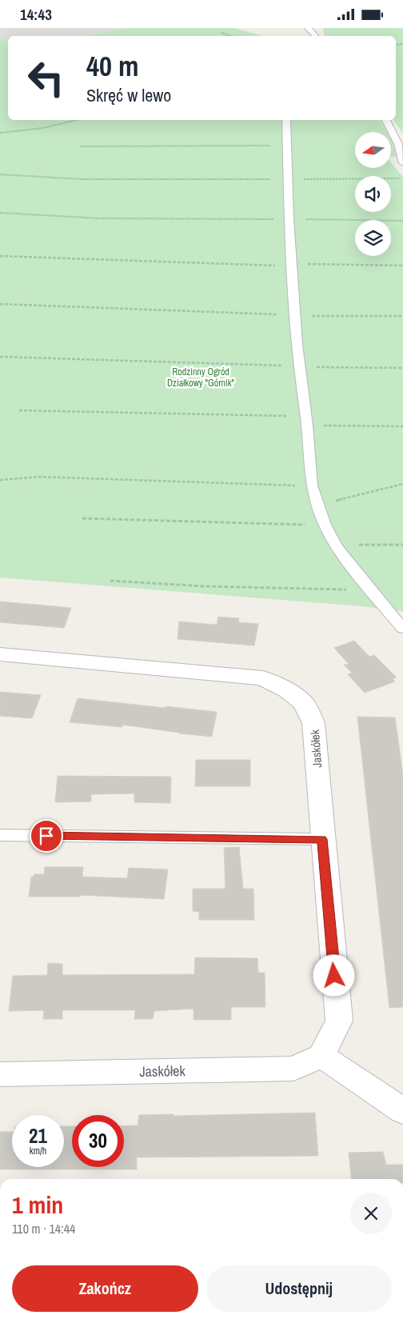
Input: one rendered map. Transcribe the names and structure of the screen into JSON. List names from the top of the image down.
{
  "streets": {
    "street": ["Jaskółek"]
  },
  "parks": ["Rodzinny Ogród Działkowy \"Górnik\""],
  "north": "left",
  "page": {
    "status": "14:43",
    "turn": ["40 m", "Skręć w lewo"],
    "speed": "21 km/h",
    "limit": "30",
    "heading": ["1 min", "110 m · 14:44"],
    "buttons": ["Zakończ", "Udostępnij"]
  }
}
